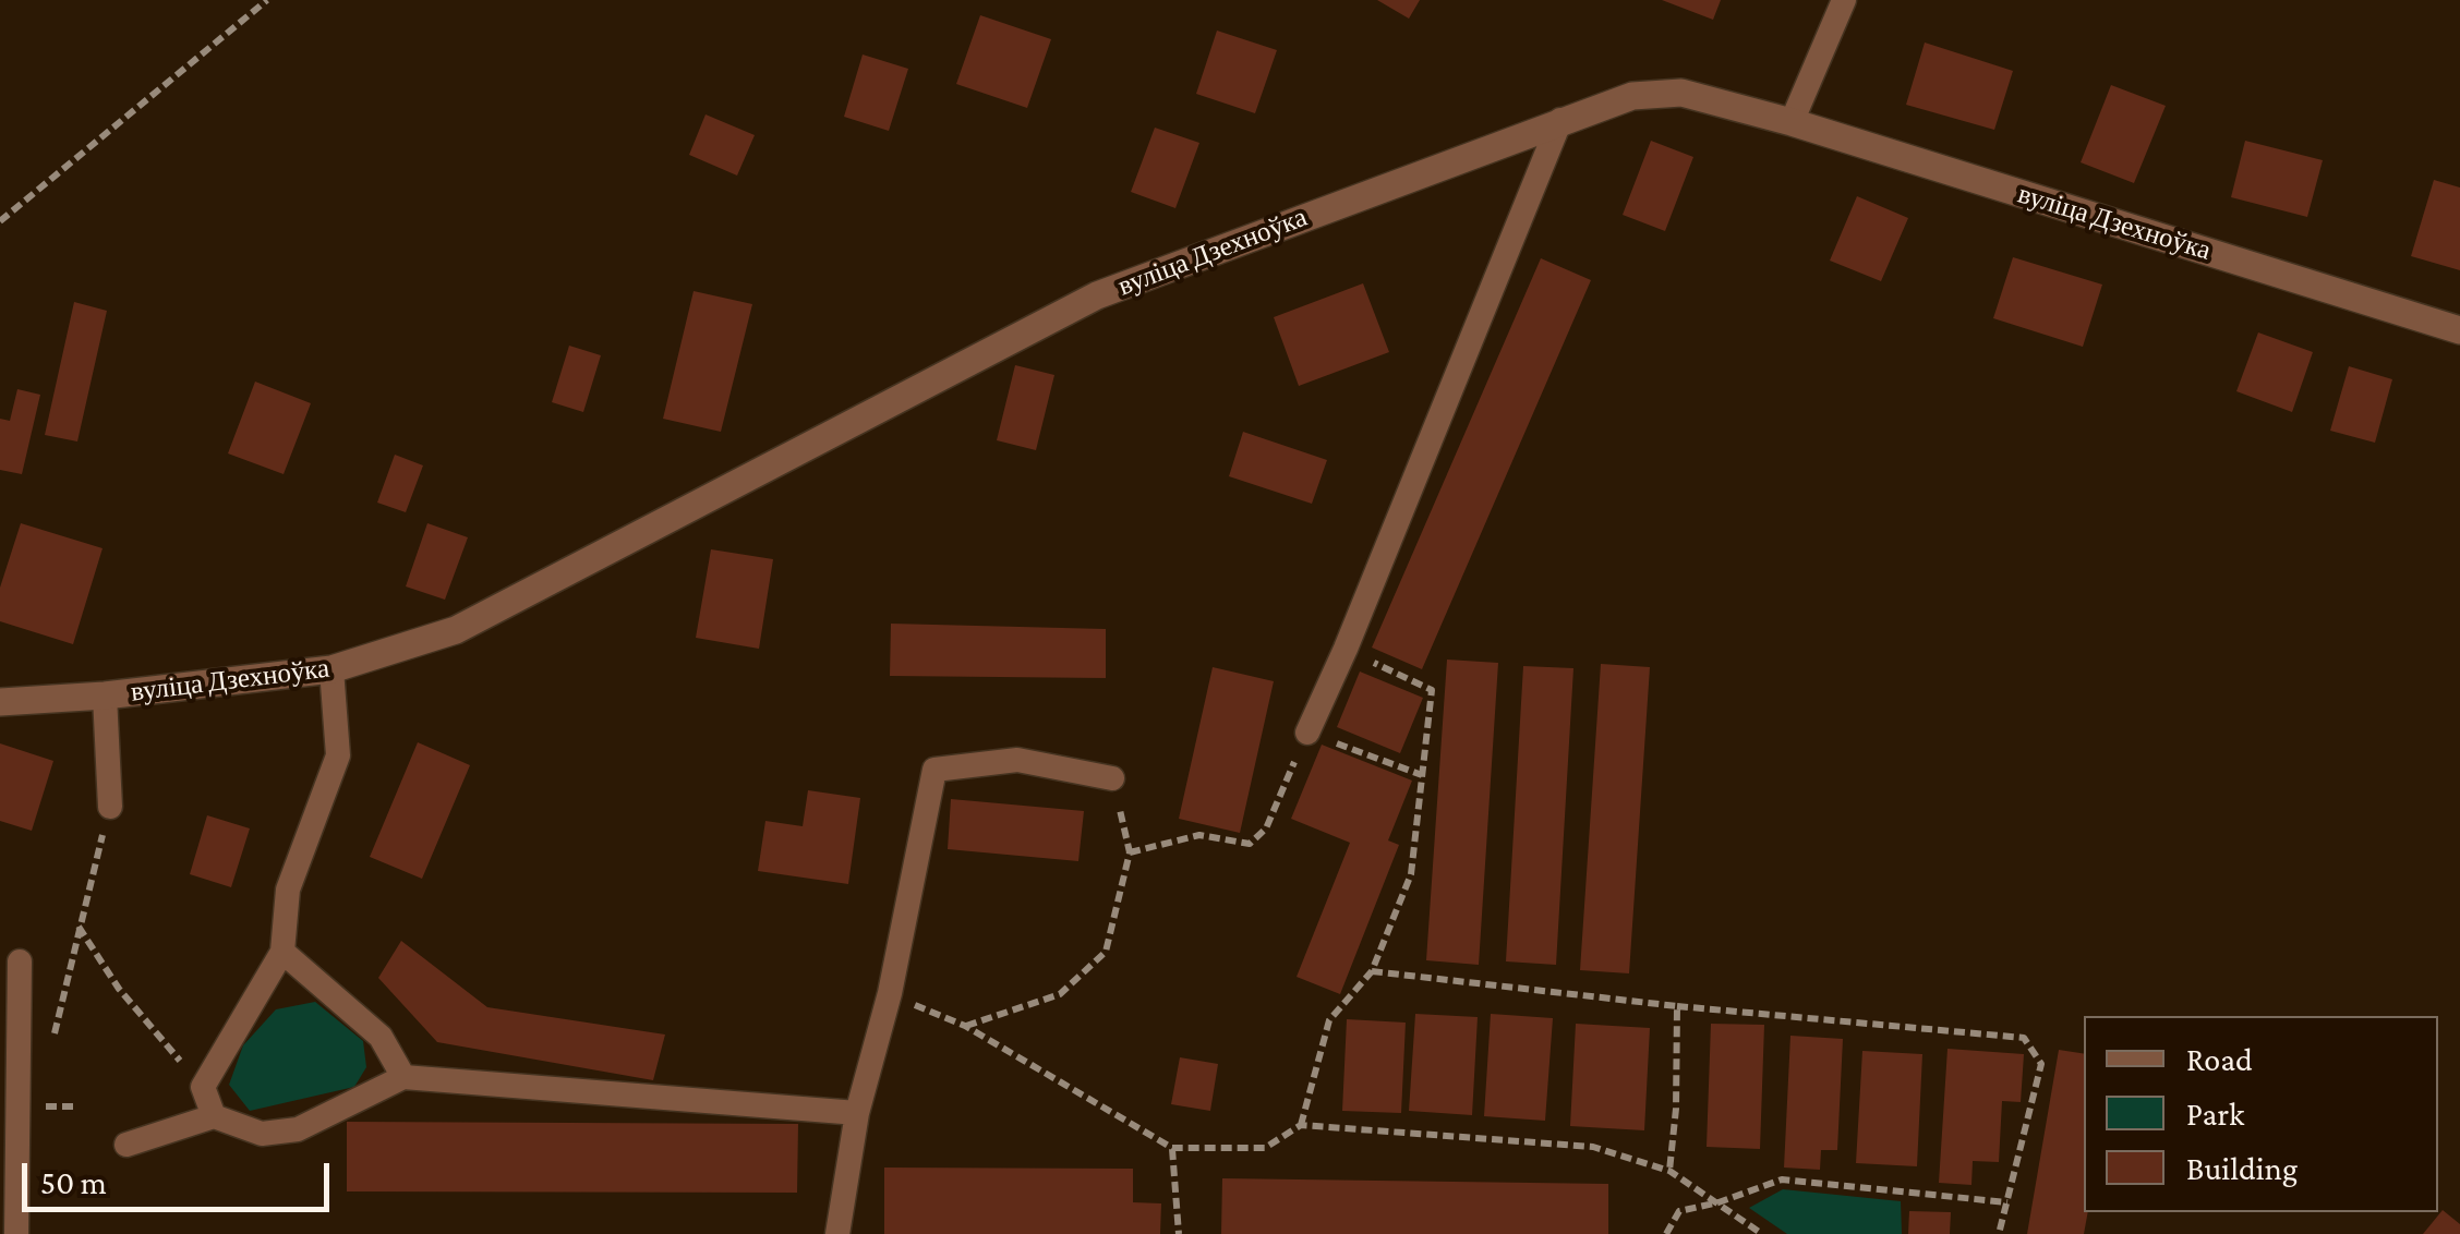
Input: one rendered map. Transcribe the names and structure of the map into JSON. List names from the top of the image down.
{
  "streets": {
    "street": ["вуліца Дзехноўка"]
  },
  "legend": ["Road", "Park", "Building"],
  "scale_bar": "50 m"
}
